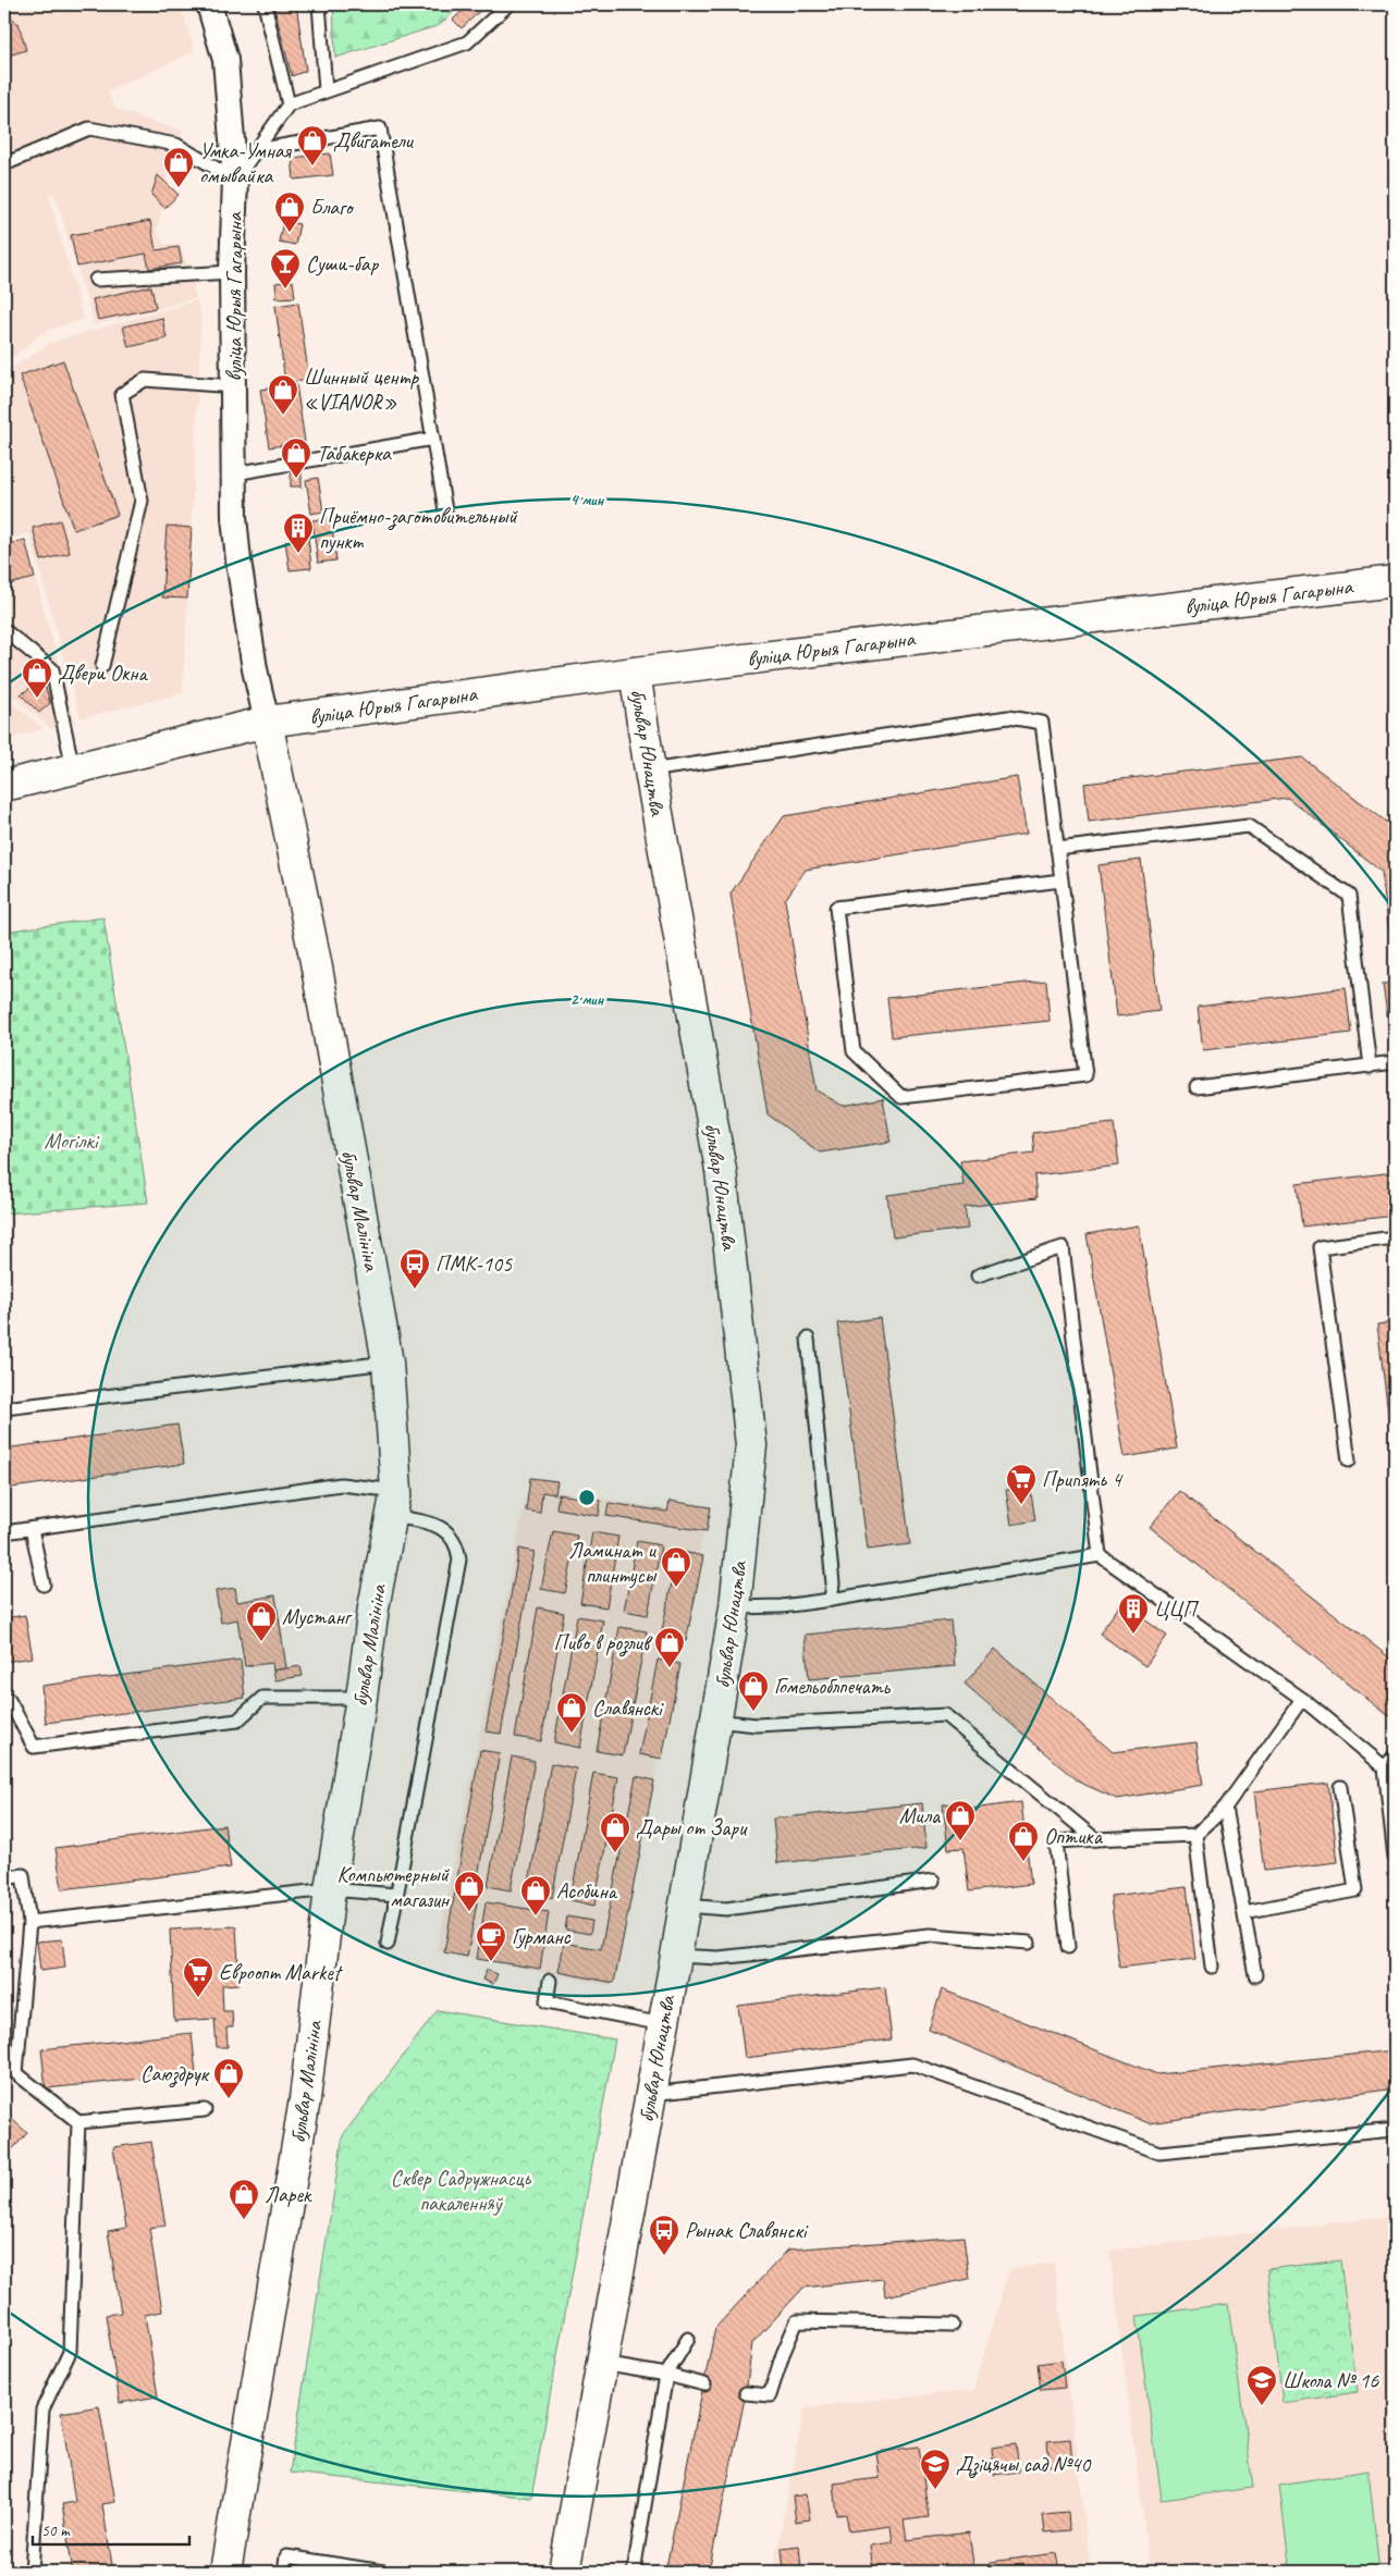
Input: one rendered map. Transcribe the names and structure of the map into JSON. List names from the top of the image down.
{
  "streets": {
    "main road": ["вуліца Юрыя Гагарына", "бульвар Юнацтва", "бульвар Малініна"]
  },
  "crossings": [
    ["вуліца Юрыя Гагарына", "бульвар Юнацтва"],
    ["вуліца Юрыя Гагарына", "бульвар Малініна"]
  ],
  "parks": ["Могілкі", "Сквер Садружнасць пакаленняў"],
  "places": {
    "shop": [
      "Двигатели",
      "Умка-Умная омывайка",
      "Благо",
      "Шинный центр «VIANOR»",
      "Табакерка",
      "Двери Окна",
      "Ламинат и плинтусы",
      "Мустанг",
      "Пиво в розлив",
      "Гомельоблпечать",
      "Славянскі",
      "Мила",
      "Дары от Зари",
      "Оптика",
      "Компьютерный магазин",
      "Асобина",
      "Саюздрук",
      "Ларек"
    ],
    "bar": ["Суши-бар"],
    "building": ["Приёмно-заготовительный пункт", "ЦЦП"],
    "bus stop": ["ПМК-105", "Рынак Славянскі"],
    "supermarket": ["Припять 4", "Евроопт Market"],
    "cafe": ["Гурманс"],
    "school or university": ["Школа № 16", "Дзіцячы сад №40"]
  },
  "scale_bar": "50 m",
  "rings": ["4 мин", "2 мин"]
}
